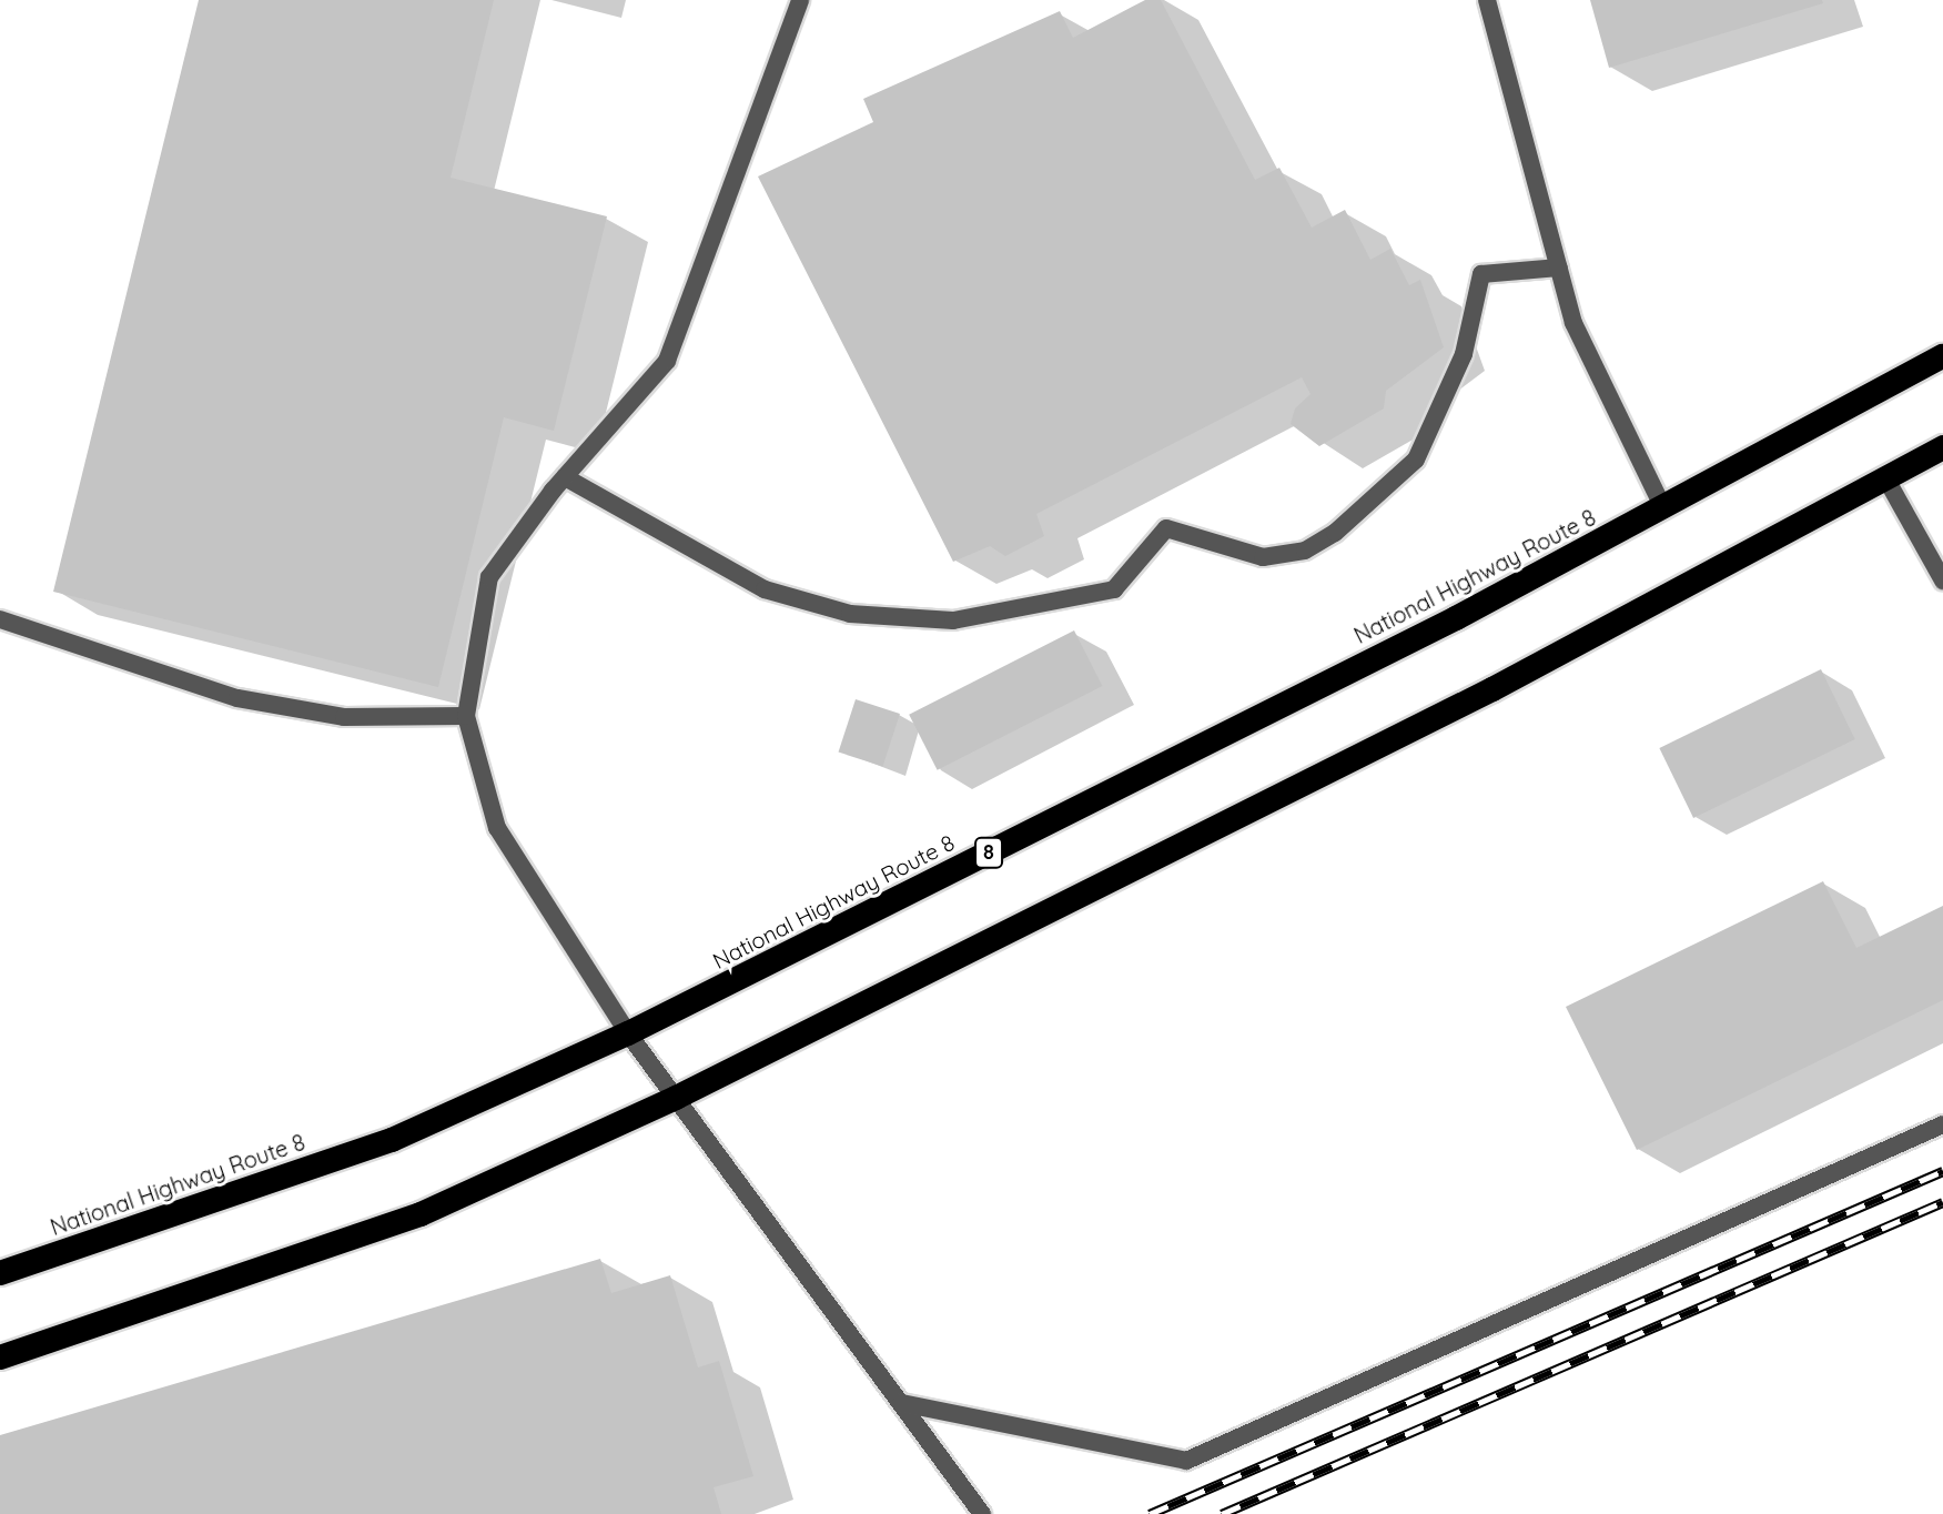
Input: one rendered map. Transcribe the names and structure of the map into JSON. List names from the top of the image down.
{
  "streets": {
    "highway": ["National Highway Route 8", "8"]
  }
}
